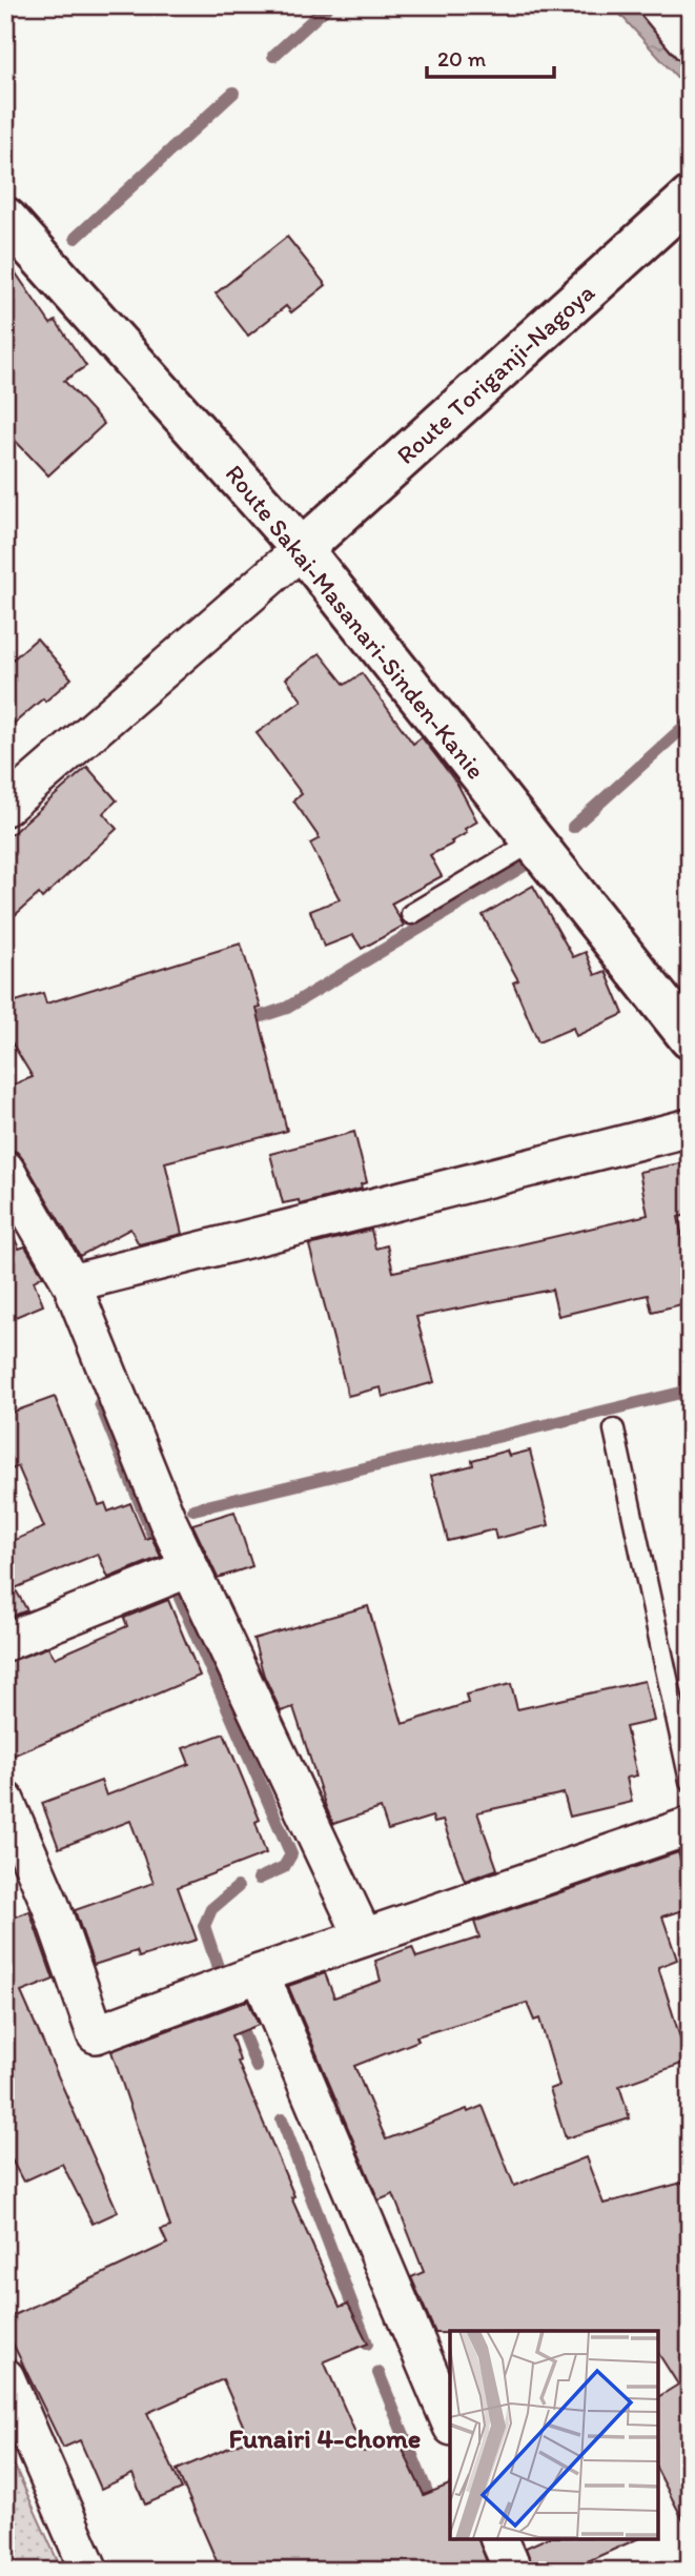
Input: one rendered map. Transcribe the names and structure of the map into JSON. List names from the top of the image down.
{
  "streets": {
    "main road": ["Route Toriganji-Nagoya", "Route Sakai-Masanari-Sinden-Kanie"]
  },
  "crossings": [
    ["Route Toriganji-Nagoya", "Route Sakai-Masanari-Sinden-Kanie"]
  ],
  "districts": ["Funairi 4-chome"],
  "scale_bar": "20 m"
}
